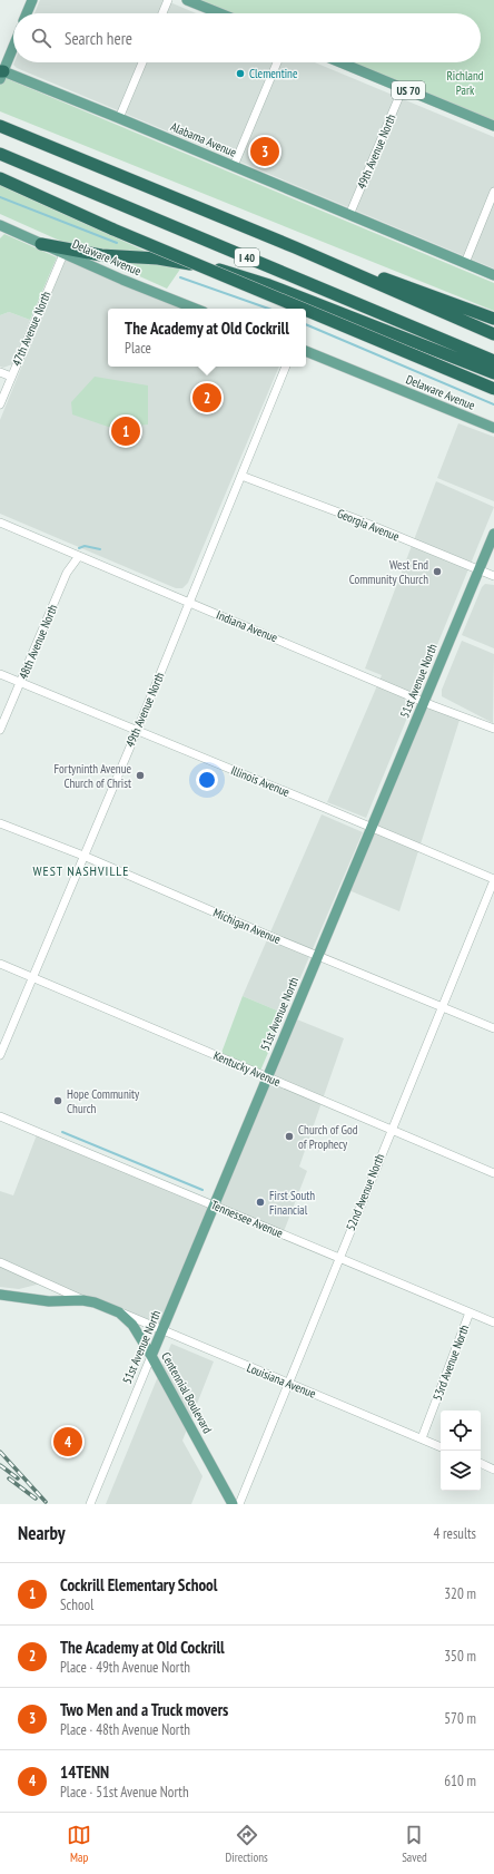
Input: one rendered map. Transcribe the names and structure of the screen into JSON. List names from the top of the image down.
{
  "streets": {
    "highway": ["I 40"],
    "main road": [
      "US 70",
      "Alabama Avenue",
      "Delaware Avenue",
      "51st Avenue North",
      "Centennial Boulevard"
    ],
    "street": [
      "49th Avenue North",
      "47th Avenue North",
      "Georgia Avenue",
      "Indiana Avenue",
      "48th Avenue North",
      "Illinois Avenue",
      "Michigan Avenue",
      "Kentucky Avenue",
      "52nd Avenue North",
      "Tennessee Avenue",
      "53rd Avenue North",
      "Louisiana Avenue"
    ]
  },
  "crossings": [
    ["US 70", "49th Avenue North"],
    ["Alabama Avenue", "49th Avenue North"],
    ["49th Avenue North", "Georgia Avenue"],
    ["49th Avenue North", "Indiana Avenue"],
    ["49th Avenue North", "Illinois Avenue"],
    ["49th Avenue North", "Michigan Avenue"],
    ["49th Avenue North", "Kentucky Avenue"],
    ["Delaware Avenue", "47th Avenue North"],
    ["Georgia Avenue", "51st Avenue North"],
    ["Indiana Avenue", "48th Avenue North"],
    ["Indiana Avenue", "51st Avenue North"],
    ["48th Avenue North", "Illinois Avenue"],
    ["51st Avenue North", "Illinois Avenue"],
    ["51st Avenue North", "Michigan Avenue"],
    ["51st Avenue North", "Kentucky Avenue"],
    ["51st Avenue North", "Tennessee Avenue"],
    ["51st Avenue North", "Louisiana Avenue"],
    ["51st Avenue North", "Centennial Boulevard"],
    ["Illinois Avenue", "52nd Avenue North"],
    ["Michigan Avenue", "52nd Avenue North"],
    ["Kentucky Avenue", "52nd Avenue North"],
    ["52nd Avenue North", "Tennessee Avenue"],
    ["52nd Avenue North", "Louisiana Avenue"],
    ["Tennessee Avenue", "53rd Avenue North"],
    ["53rd Avenue North", "Louisiana Avenue"],
    ["Louisiana Avenue", "Centennial Boulevard"]
  ],
  "districts": ["WEST NASHVILLE"],
  "parks": ["Richland Park"],
  "places": [
    "Clementine",
    "West End Community Church",
    "Fortyninth Avenue Church of Christ",
    "Hope Community Church",
    "Church of God of Prophecy",
    "First South Financial"
  ],
  "page": {
    "search": "Search here",
    "pins": [
      "3",
      "2",
      "1",
      "4"
    ],
    "popup": ["The Academy at Old Cockrill", "Place"],
    "heading": ["Nearby", "4 results"],
    "list": [
      {
        "mark": "1",
        "name": "Cockrill Elementary School",
        "note": "School",
        "value": "320 m"
      },
      {
        "mark": "2",
        "name": "The Academy at Old Cockrill",
        "note": "Place · 49th Avenue North",
        "value": "350 m"
      },
      {
        "mark": "3",
        "name": "Two Men and a Truck movers",
        "note": "Place · 48th Avenue North",
        "value": "570 m"
      },
      {
        "mark": "4",
        "name": "14TENN",
        "note": "Place · 51st Avenue North",
        "value": "610 m"
      }
    ],
    "nav": ["Map", "Directions", "Saved"]
  }
}
